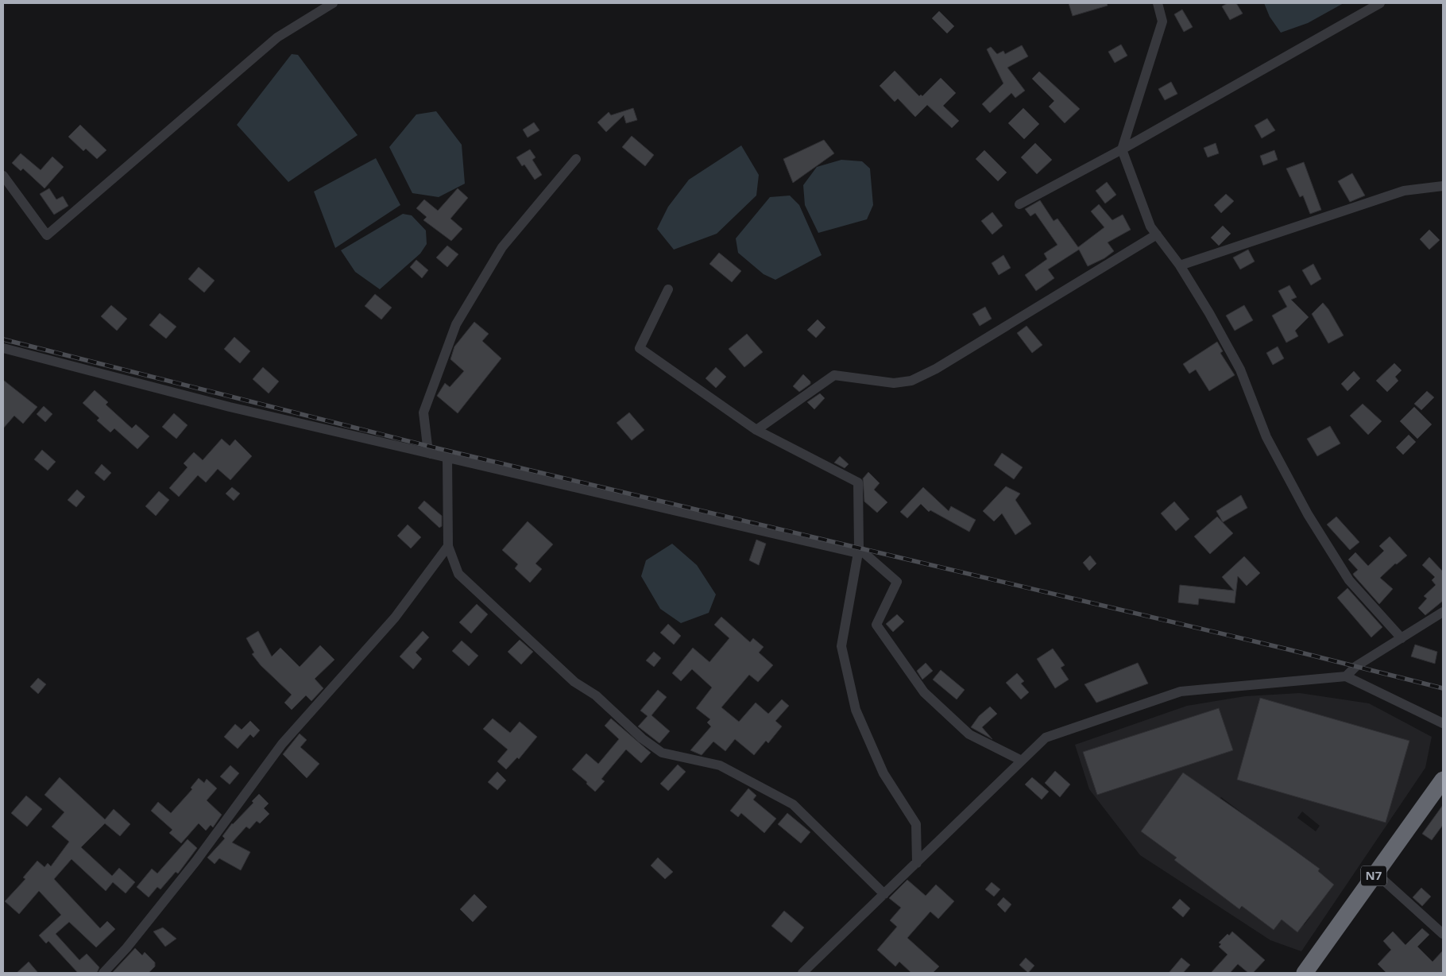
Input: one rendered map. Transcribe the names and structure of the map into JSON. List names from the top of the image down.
{
  "streets": {
    "highway": ["N7"]
  }
}
